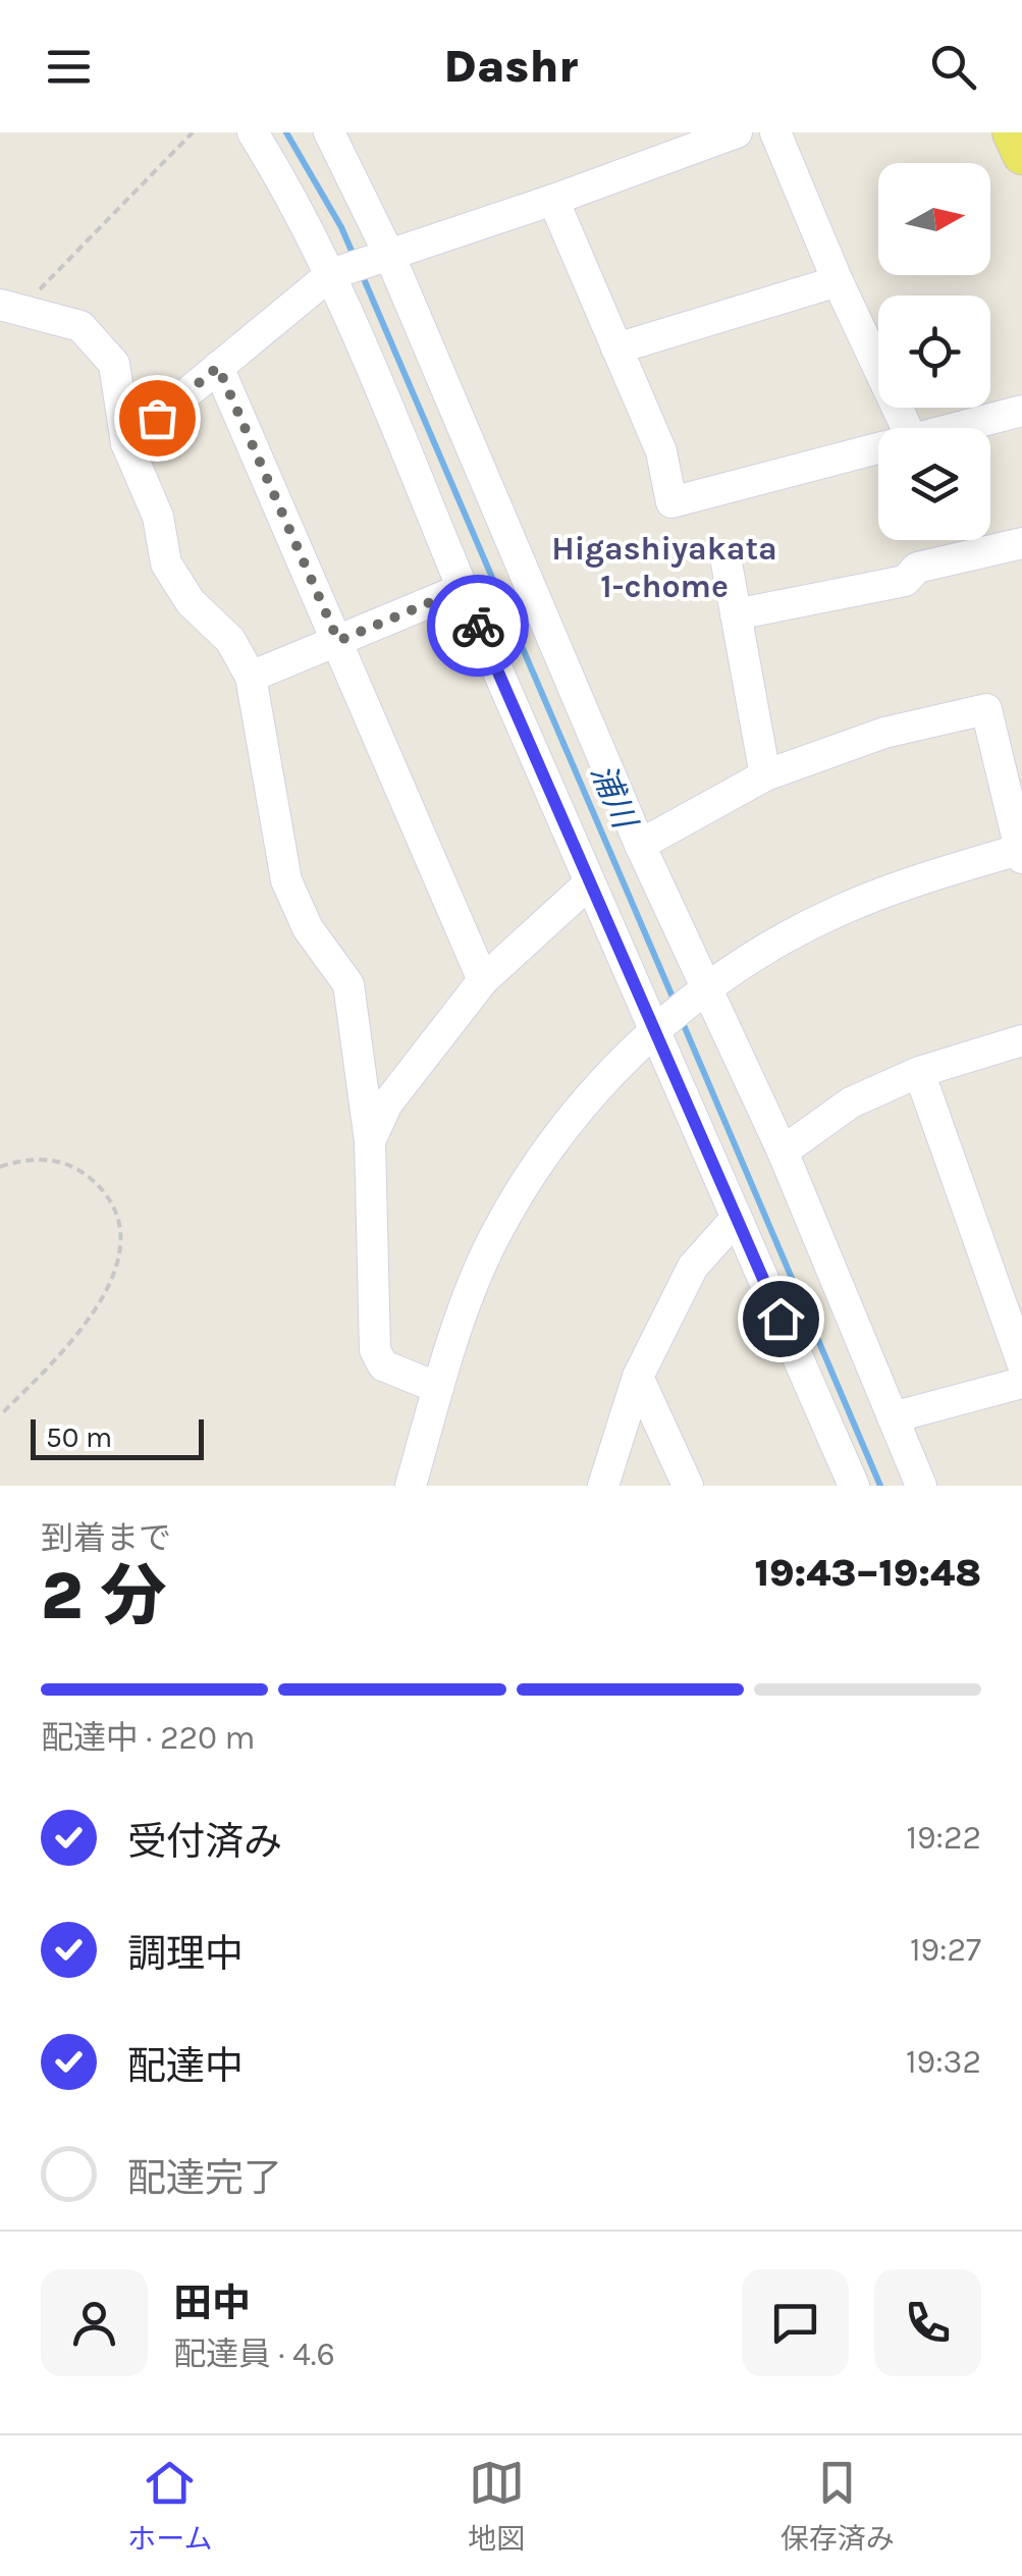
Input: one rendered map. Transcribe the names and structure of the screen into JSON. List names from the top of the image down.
{
  "districts": ["Higashiyakata 1-chome"],
  "water": ["浦川"],
  "scale_bar": "50 m",
  "north": "right",
  "page": {
    "header": "Dashr",
    "scale": "50 m",
    "heading": ["2 分", "到着まで", "19:43–19:48"],
    "panel": ["田中", "配達員 · 4.6"],
    "bar": "配達中 · 220 m",
    "list": [
      ["受付済み", "19:22"],
      ["調理中", "19:27"],
      ["配達中", "19:32"],
      "配達完了"
    ],
    "tabs": ["ホーム", "地図", "保存済み"]
  }
}
